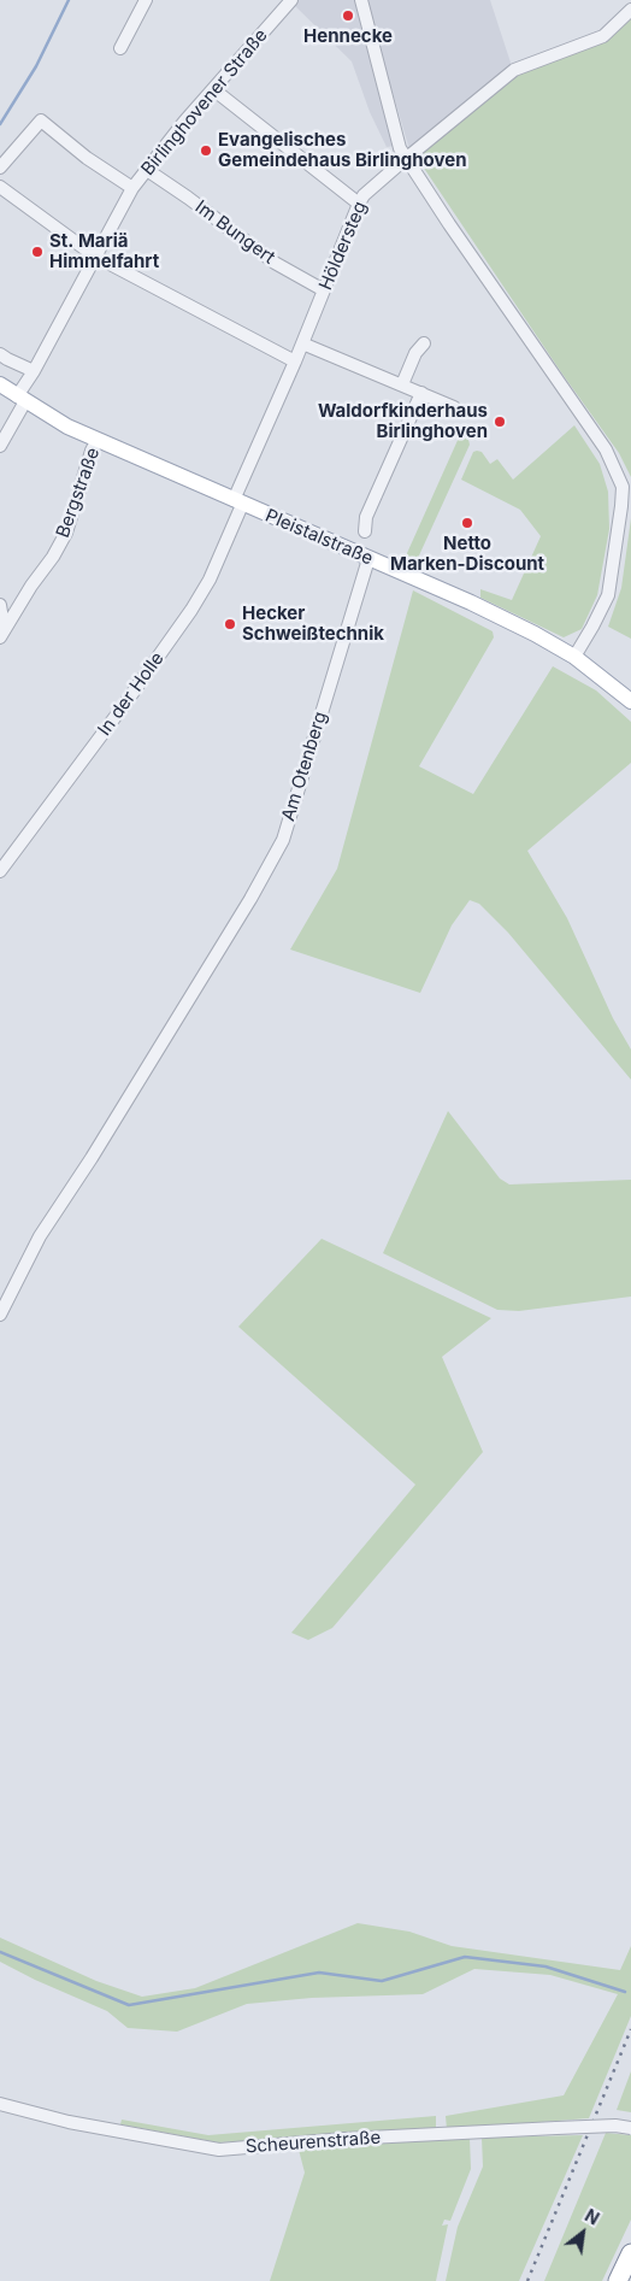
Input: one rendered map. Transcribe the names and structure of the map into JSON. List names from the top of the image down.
{
  "streets": {
    "main road": ["Pleistalstraße"],
    "street": [
      "Birlinghovener Straße",
      "Im Bungert",
      "Höldersteg",
      "Bergstraße",
      "In der Holle",
      "Am Otenberg",
      "Scheurenstraße"
    ]
  },
  "crossings": [
    ["Birlinghovener Straße", "Im Bungert"],
    ["Birlinghovener Straße", "Pleistalstraße"],
    ["Im Bungert", "Höldersteg"],
    ["Höldersteg", "Pleistalstraße"],
    ["Höldersteg", "In der Holle"],
    ["Bergstraße", "Pleistalstraße"],
    ["Pleistalstraße", "In der Holle"],
    ["Pleistalstraße", "Am Otenberg"]
  ],
  "places": [
    "Hennecke",
    "Evangelisches Gemeindehaus Birlinghoven",
    "St. Mariä Himmelfahrt",
    "Waldorfkinderhaus Birlinghoven",
    "Netto Marken-Discount",
    "Hecker Schweißtechnik"
  ],
  "north": "top right"
}
